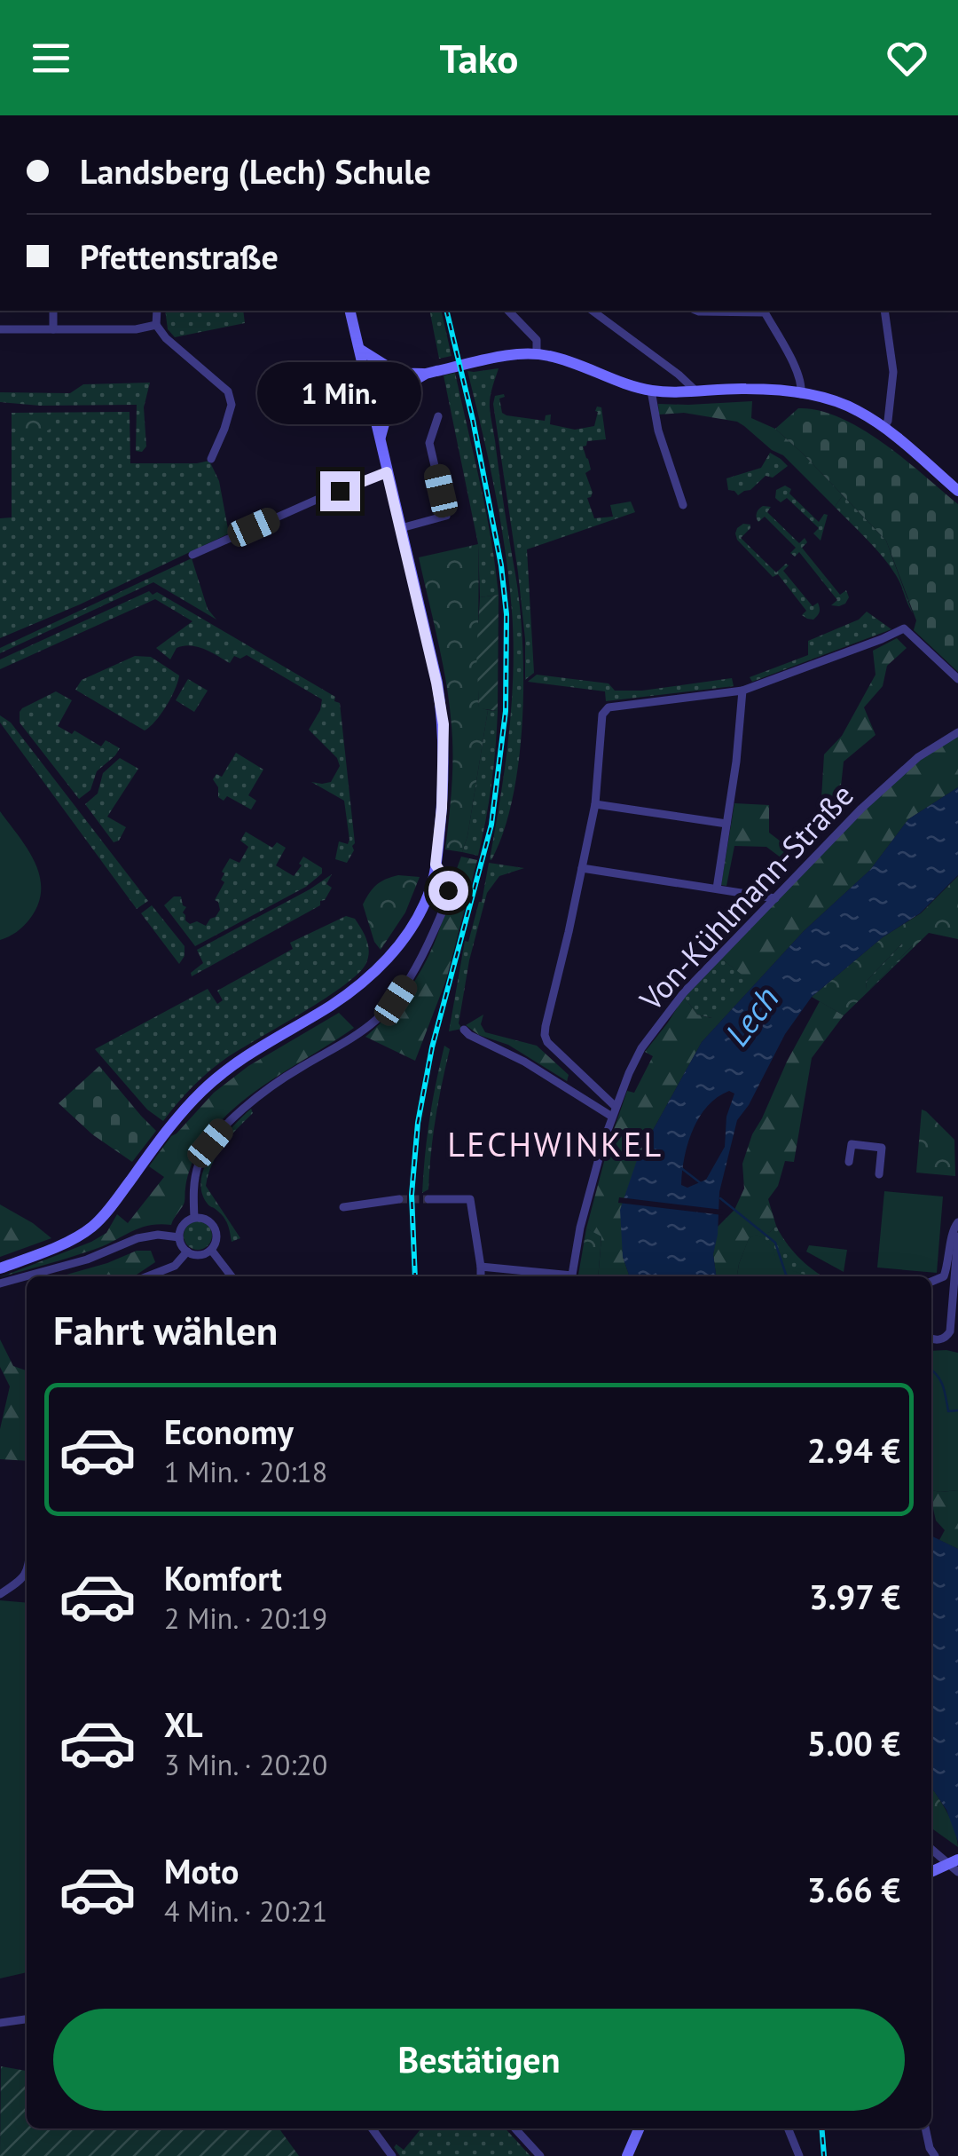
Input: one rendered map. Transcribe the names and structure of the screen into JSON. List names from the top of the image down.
{
  "streets": {
    "street": ["Von-Kühlmann-Straße"]
  },
  "districts": ["LECHWINKEL"],
  "water": ["Lech"],
  "page": {
    "header": "Tako",
    "banner": ["Landsberg (Lech) Schule", "Pfettenstraße"],
    "bubble": "1 Min.",
    "heading": "Fahrt wählen",
    "list": [
      {
        "name": "Economy",
        "note": "1 Min. · 20:18",
        "value": "2.94 €"
      },
      {
        "name": "Komfort",
        "note": "2 Min. · 20:19",
        "value": "3.97 €"
      },
      {
        "name": "XL",
        "note": "3 Min. · 20:20",
        "value": "5.00 €"
      },
      {
        "name": "Moto",
        "note": "4 Min. · 20:21",
        "value": "3.66 €"
      }
    ],
    "buttons": "Bestätigen"
  }
}
